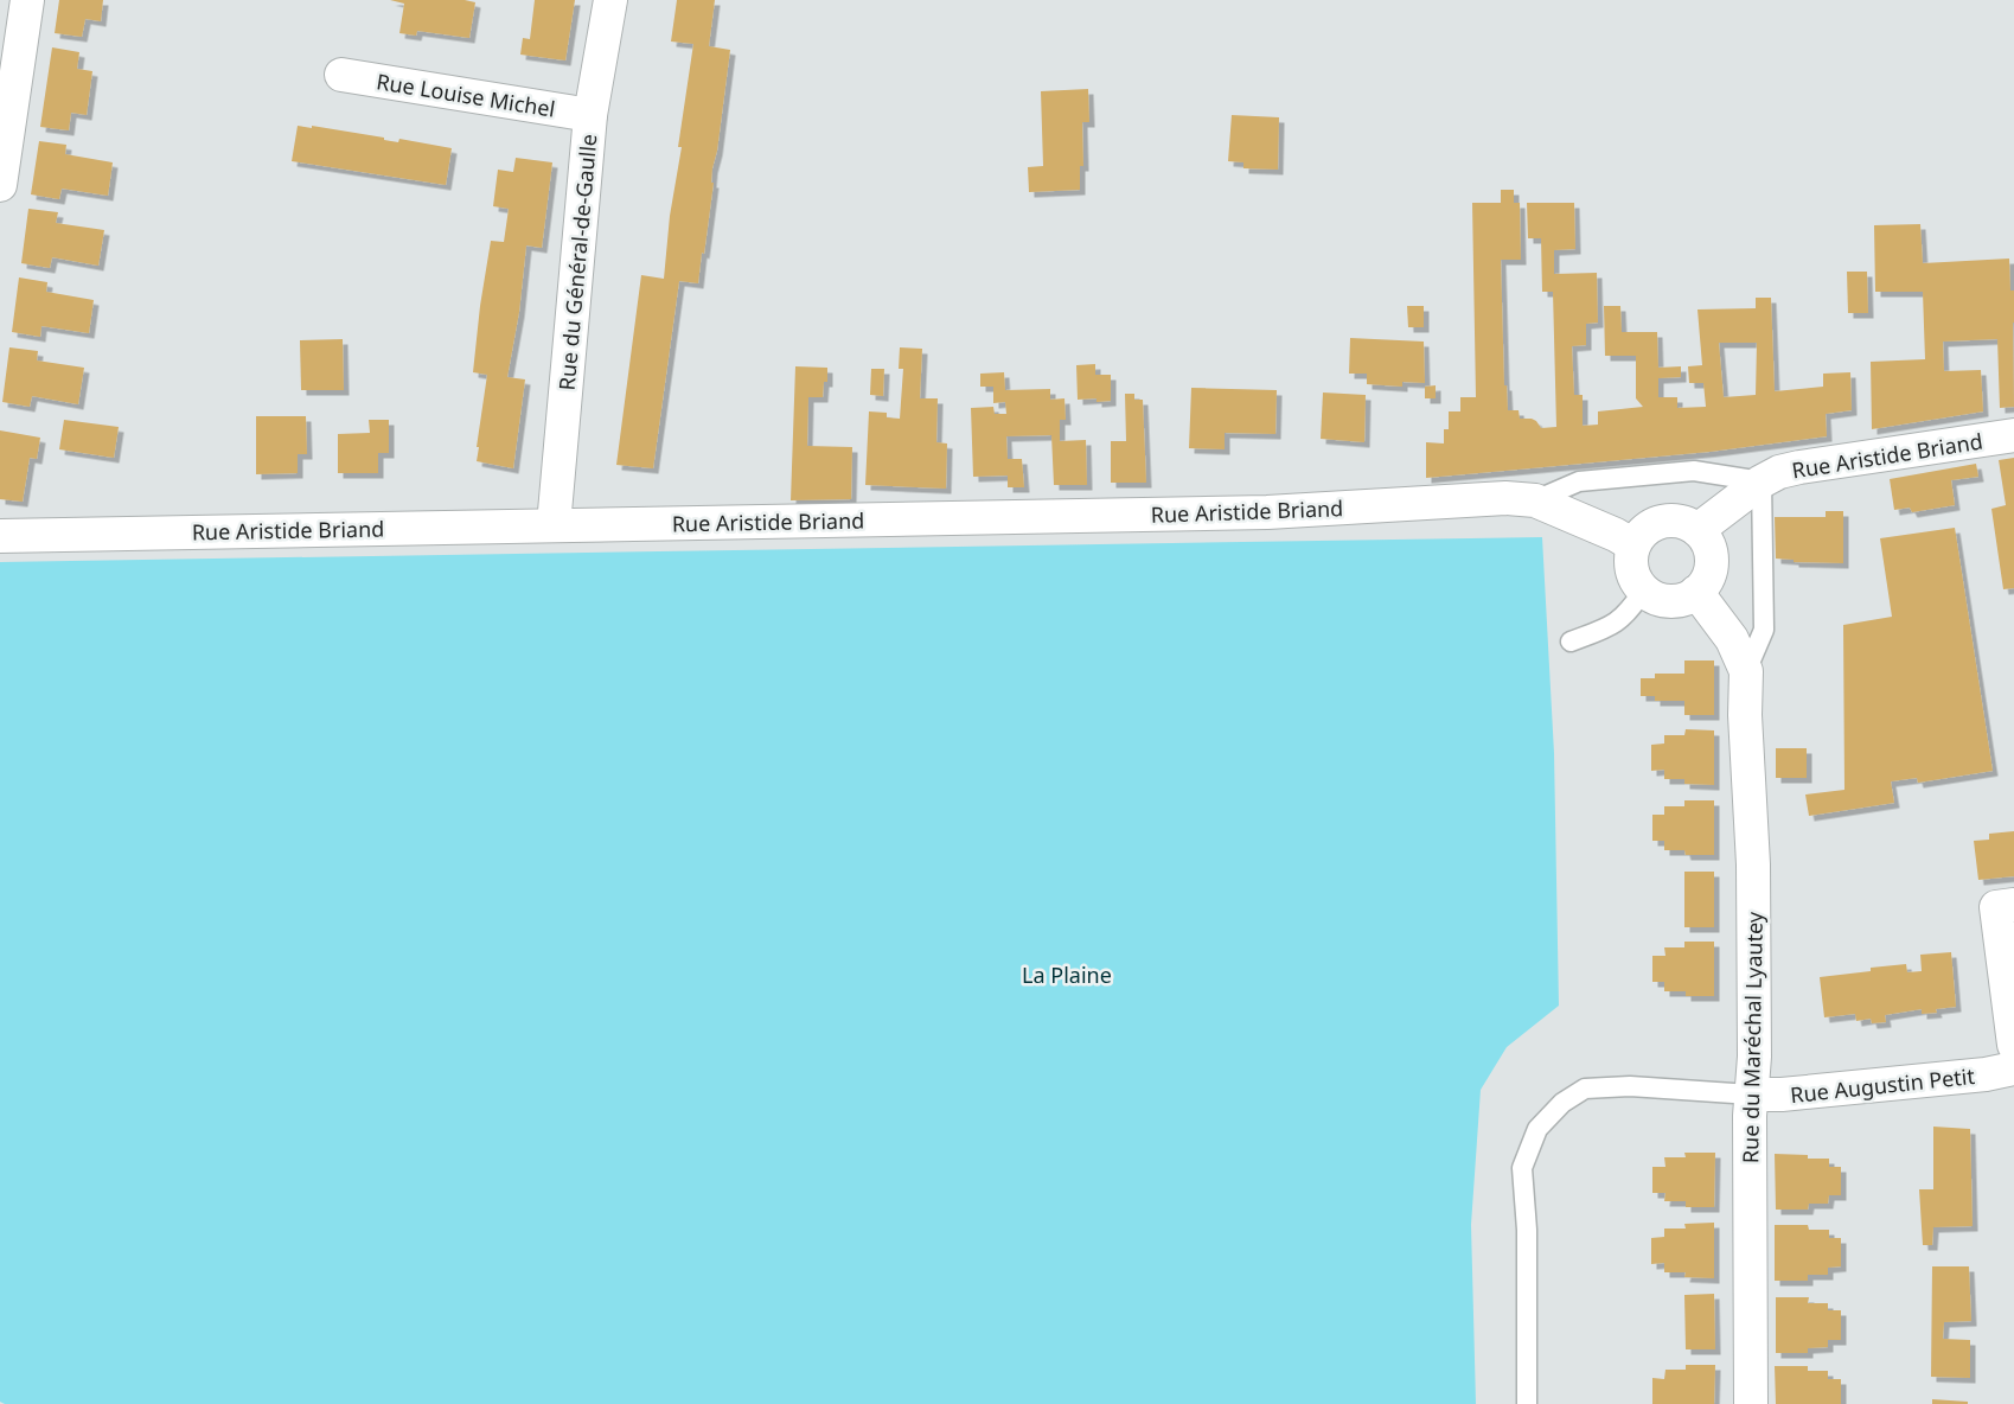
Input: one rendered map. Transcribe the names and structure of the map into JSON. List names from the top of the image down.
{
  "streets": {
    "street": [
      "Rue Louise Michel",
      "Rue du Général-de-Gaulle",
      "Rue Aristide Briand",
      "Rue du Maréchal Lyautey",
      "Rue Augustin Petit"
    ]
  },
  "crossings": [
    ["Rue Louise Michel", "Rue du Général-de-Gaulle"],
    ["Rue du Général-de-Gaulle", "Rue Aristide Briand"],
    ["Rue Aristide Briand", "Rue du Maréchal Lyautey"],
    ["Rue du Maréchal Lyautey", "Rue Augustin Petit"]
  ],
  "parks": ["La Plaine"]
}
